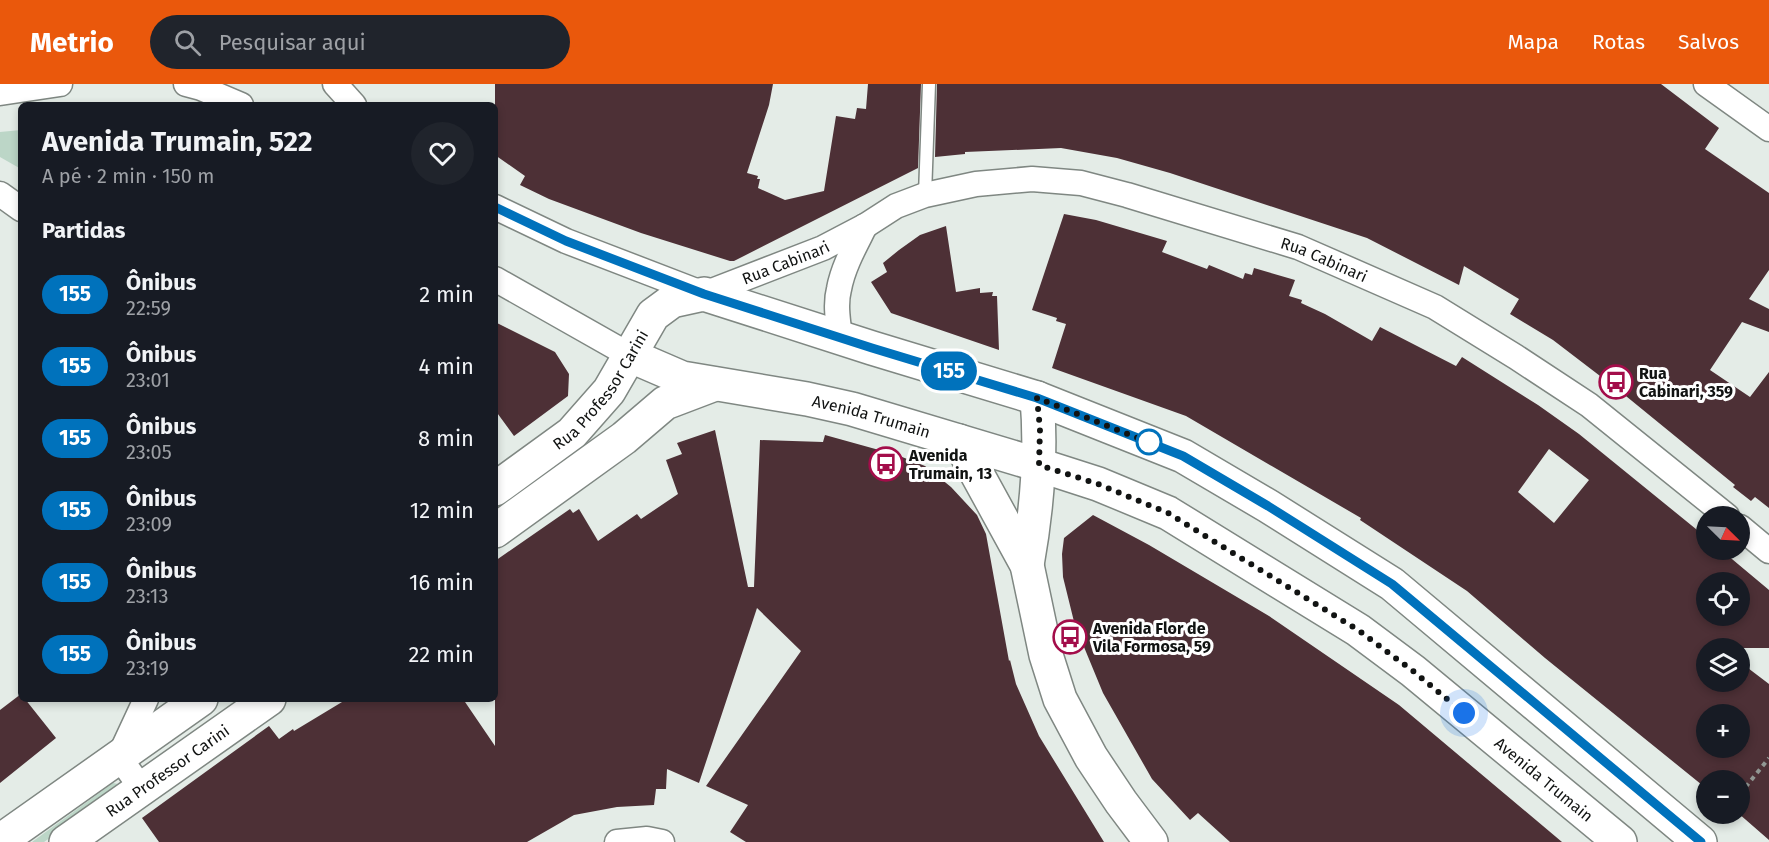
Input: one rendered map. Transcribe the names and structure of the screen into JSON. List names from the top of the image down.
{
  "streets": {
    "main road": ["Rua Professor Carini", "Avenida Trumain"],
    "street": ["Rua Cabinari"]
  },
  "crossings": [
    ["Rua Cabinari", "Rua Professor Carini"],
    ["Rua Professor Carini", "Avenida Trumain"]
  ],
  "places": {
    "bus stop": ["Rua Cabinari, 359", "Avenida Trumain, 13", "Avenida Flor de Vila Formosa, 59"]
  },
  "lines": ["bus line 155"],
  "north": "bottom right",
  "page": {
    "header": "Metrio",
    "search": "Pesquisar aqui",
    "nav": ["Mapa", "Rotas", "Salvos"],
    "on_map": "155",
    "heading": [
      ["Avenida Trumain, 522", "A pé · 2 min · 150 m"],
      "Partidas"
    ],
    "list": [
      {
        "mark": "155",
        "name": "Ônibus",
        "note": "22:59",
        "value": "2 min"
      },
      {
        "mark": "155",
        "name": "Ônibus",
        "note": "23:01",
        "value": "4 min"
      },
      {
        "mark": "155",
        "name": "Ônibus",
        "note": "23:05",
        "value": "8 min"
      },
      {
        "mark": "155",
        "name": "Ônibus",
        "note": "23:09",
        "value": "12 min"
      },
      {
        "mark": "155",
        "name": "Ônibus",
        "note": "23:13",
        "value": "16 min"
      },
      {
        "mark": "155",
        "name": "Ônibus",
        "note": "23:19",
        "value": "22 min"
      }
    ],
    "map_buttons": ["+", "−"]
  }
}
